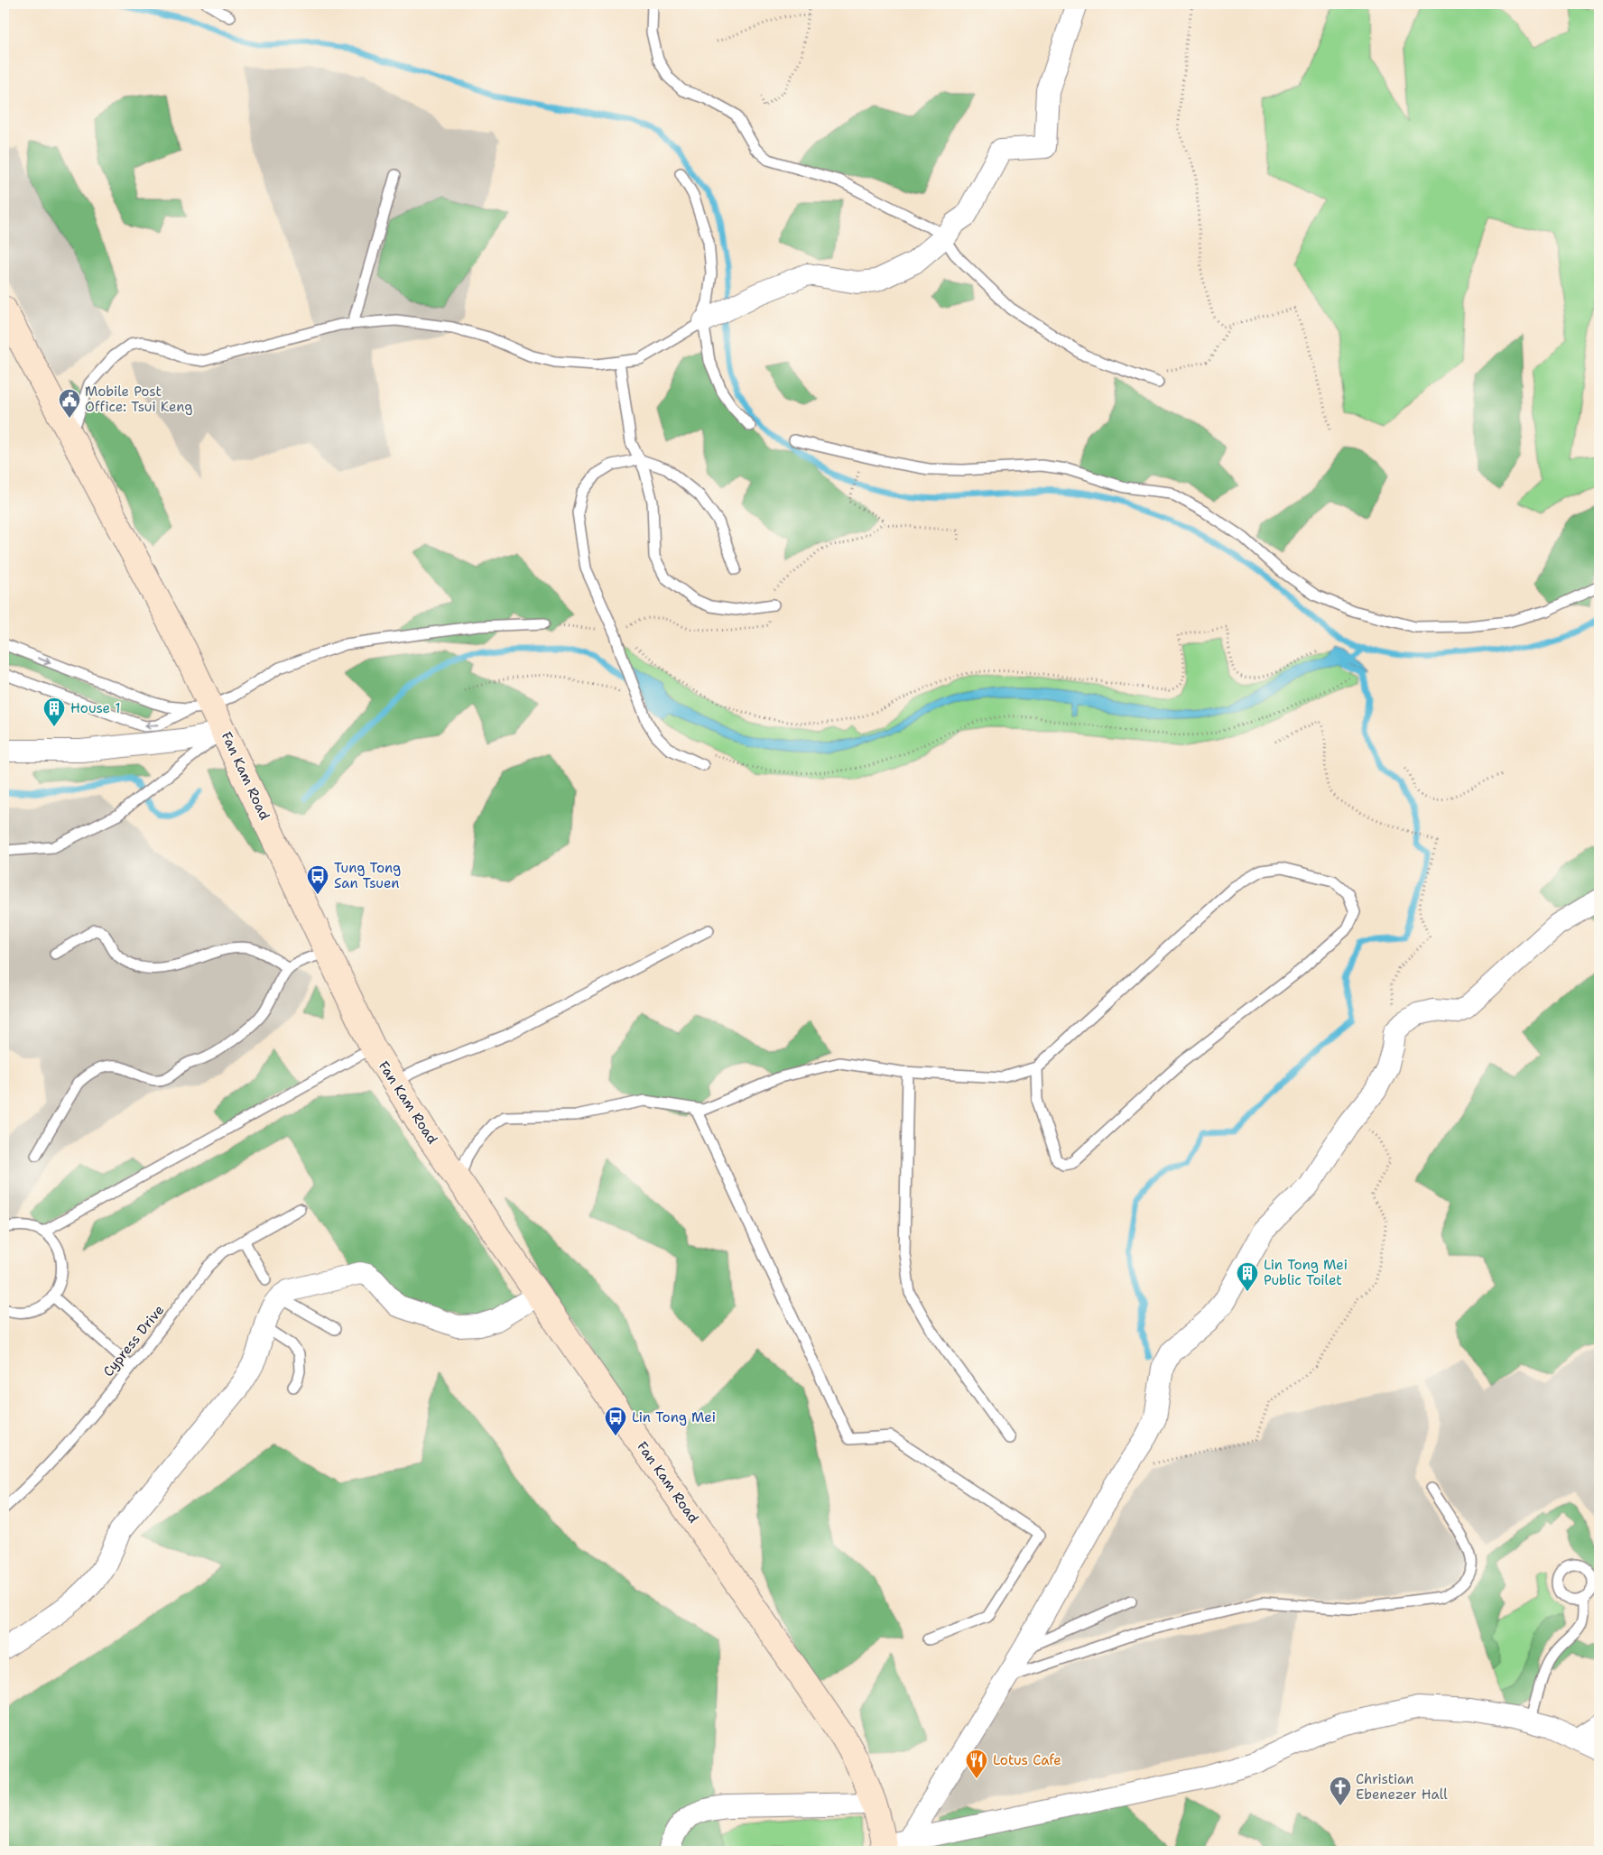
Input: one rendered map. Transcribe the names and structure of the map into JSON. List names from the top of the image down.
{
  "streets": {
    "main road": ["Fan Kam Road"],
    "lane": ["Cypress Drive"]
  },
  "places": {
    "public building": ["Mobile Post Office: Tsui Keng"],
    "building": ["House 1", "Lin Tong Mei Public Toilet"],
    "bus stop": ["Tung Tong San Tsuen", "Lin Tong Mei"],
    "restaurant": ["Lotus Cafe"],
    "church": ["Christian Ebenezer Hall"]
  }
}
